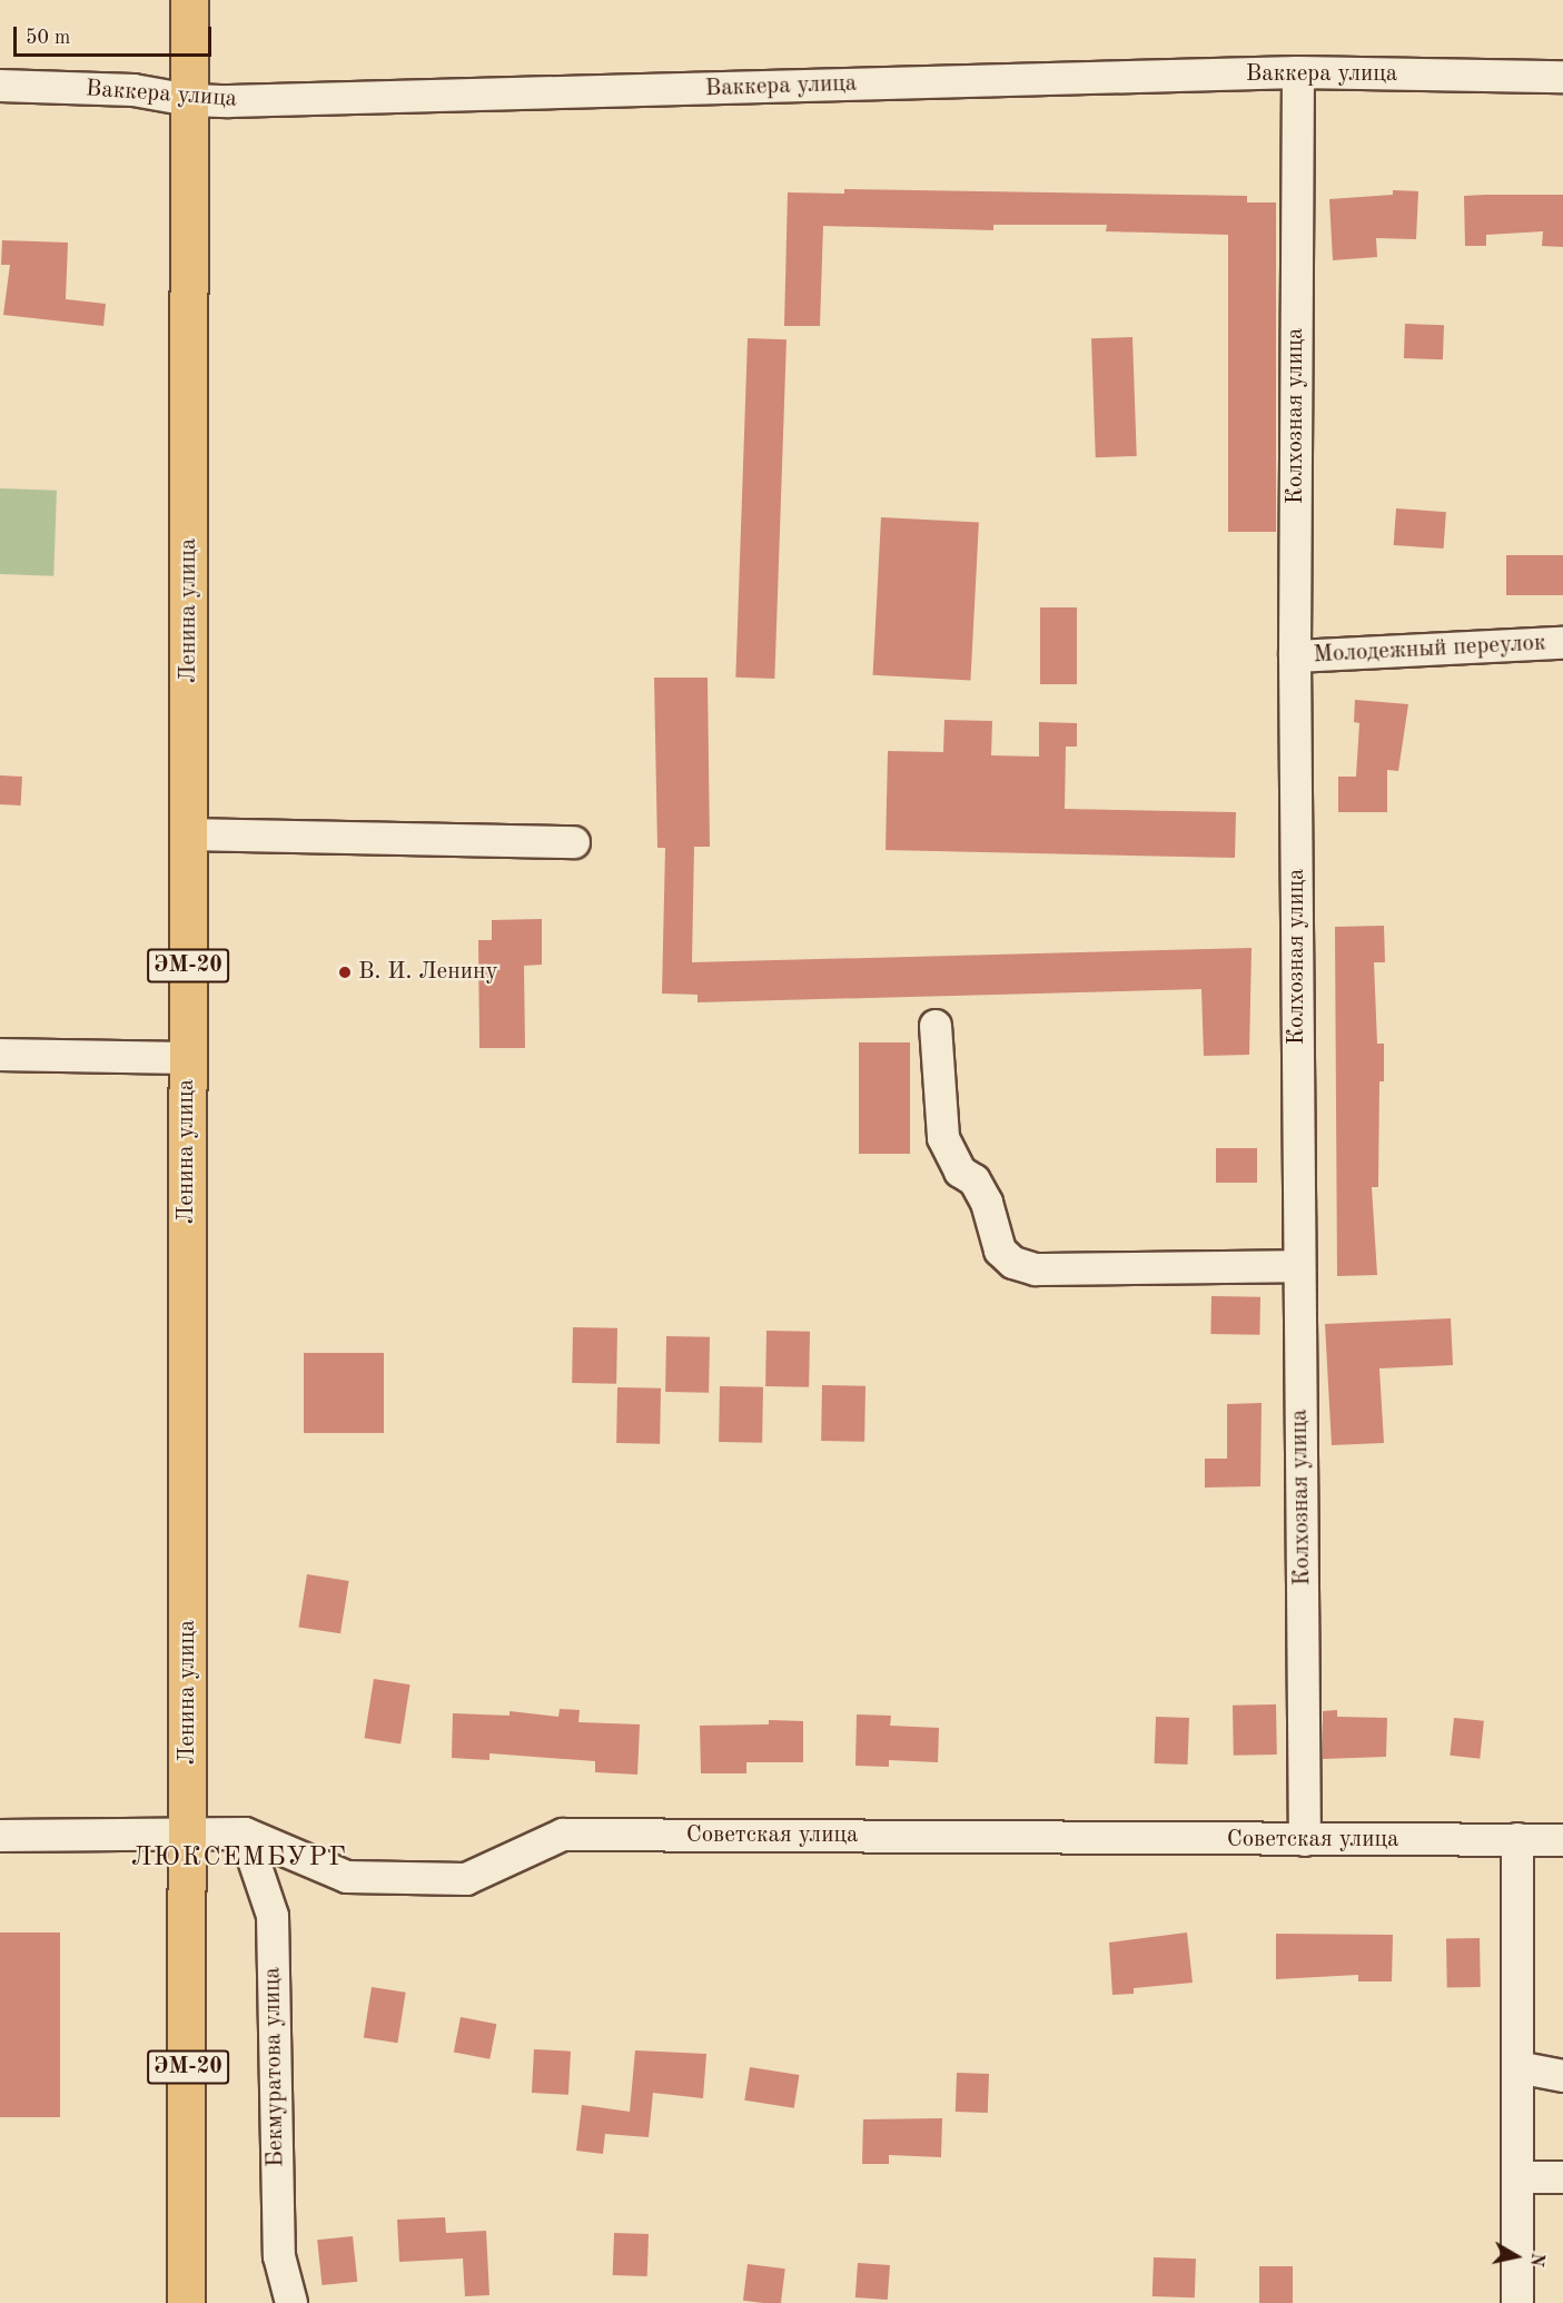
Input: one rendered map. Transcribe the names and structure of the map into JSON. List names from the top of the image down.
{
  "streets": {
    "main road": ["Ленина улица", "ЭМ-20"],
    "street": [
      "Ваккера улица",
      "Колхозная улица",
      "Молодежный переулок",
      "Советская улица",
      "Бекмуратова улица"
    ]
  },
  "crossings": [
    ["Ваккера улица", "Колхозная улица"],
    ["Ваккера улица", "Ленина улица"],
    ["Колхозная улица", "Молодежный переулок"],
    ["Колхозная улица", "Советская улица"],
    ["Ленина улица", "Советская улица"],
    ["Советская улица", "Бекмуратова улица"]
  ],
  "districts": ["ЛЮКСЕМБУРГ"],
  "places": ["В. И. Ленину"],
  "scale_bar": "50 m",
  "north": "right"
}
